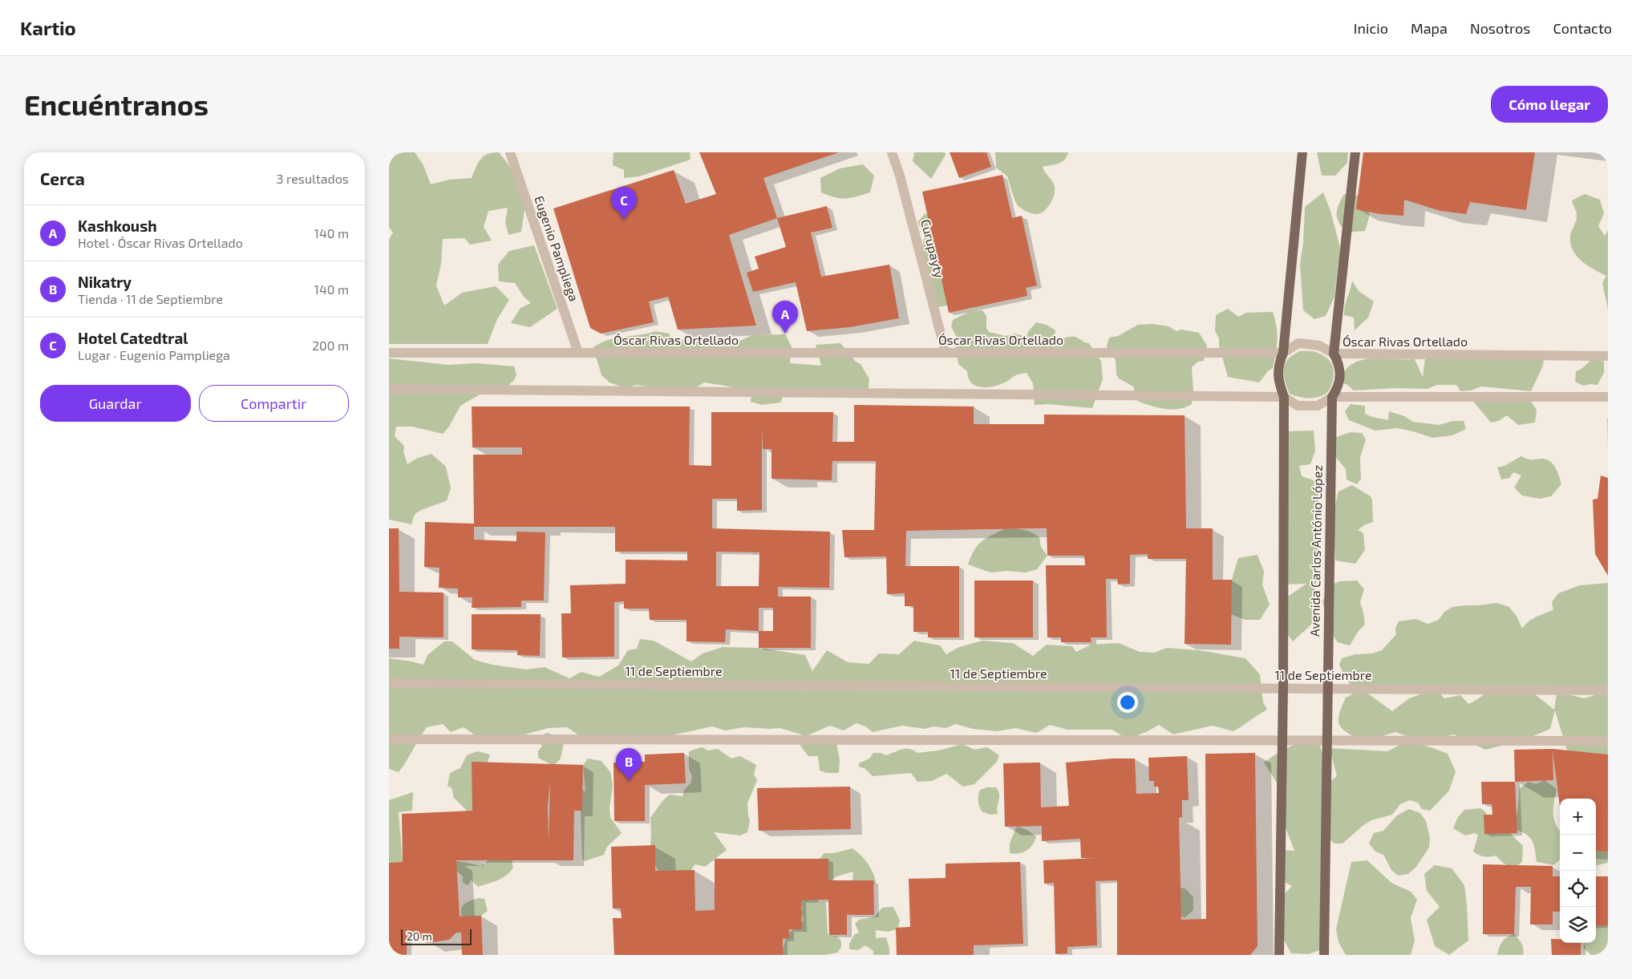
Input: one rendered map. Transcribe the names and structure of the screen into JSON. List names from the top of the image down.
{
  "streets": {
    "main road": ["Avenida Carlos António López"],
    "street": [
      "Eugenio Pampliega",
      "Curupayty",
      "Óscar Rivas Ortellado",
      "11 de Septiembre"
    ]
  },
  "crossings": [
    ["Eugenio Pampliega", "Óscar Rivas Ortellado"],
    ["Curupayty", "Óscar Rivas Ortellado"],
    ["Óscar Rivas Ortellado", "Avenida Carlos António López"],
    ["Avenida Carlos António López", "11 de Septiembre"]
  ],
  "scale_bar": "20 m",
  "page": {
    "header": "Kartio",
    "nav": [
      "Inicio",
      "Mapa",
      "Nosotros",
      "Contacto"
    ],
    "buttons": [
      "Cómo llegar",
      ["Guardar", "Compartir"]
    ],
    "title": "Encuéntranos",
    "heading": ["Cerca", "3 resultados"],
    "pins": ["C", "A", "B"],
    "list": [
      {
        "mark": "A",
        "name": "Kashkoush",
        "note": "Hotel · Óscar Rivas Ortellado",
        "value": "140 m"
      },
      {
        "mark": "B",
        "name": "Nikatry",
        "note": "Tienda · 11 de Septiembre",
        "value": "140 m"
      },
      {
        "mark": "C",
        "name": "Hotel Catedtral",
        "note": "Lugar · Eugenio Pampliega",
        "value": "200 m"
      }
    ],
    "map_buttons": ["+", "−"],
    "scale": "20 m"
  }
}
